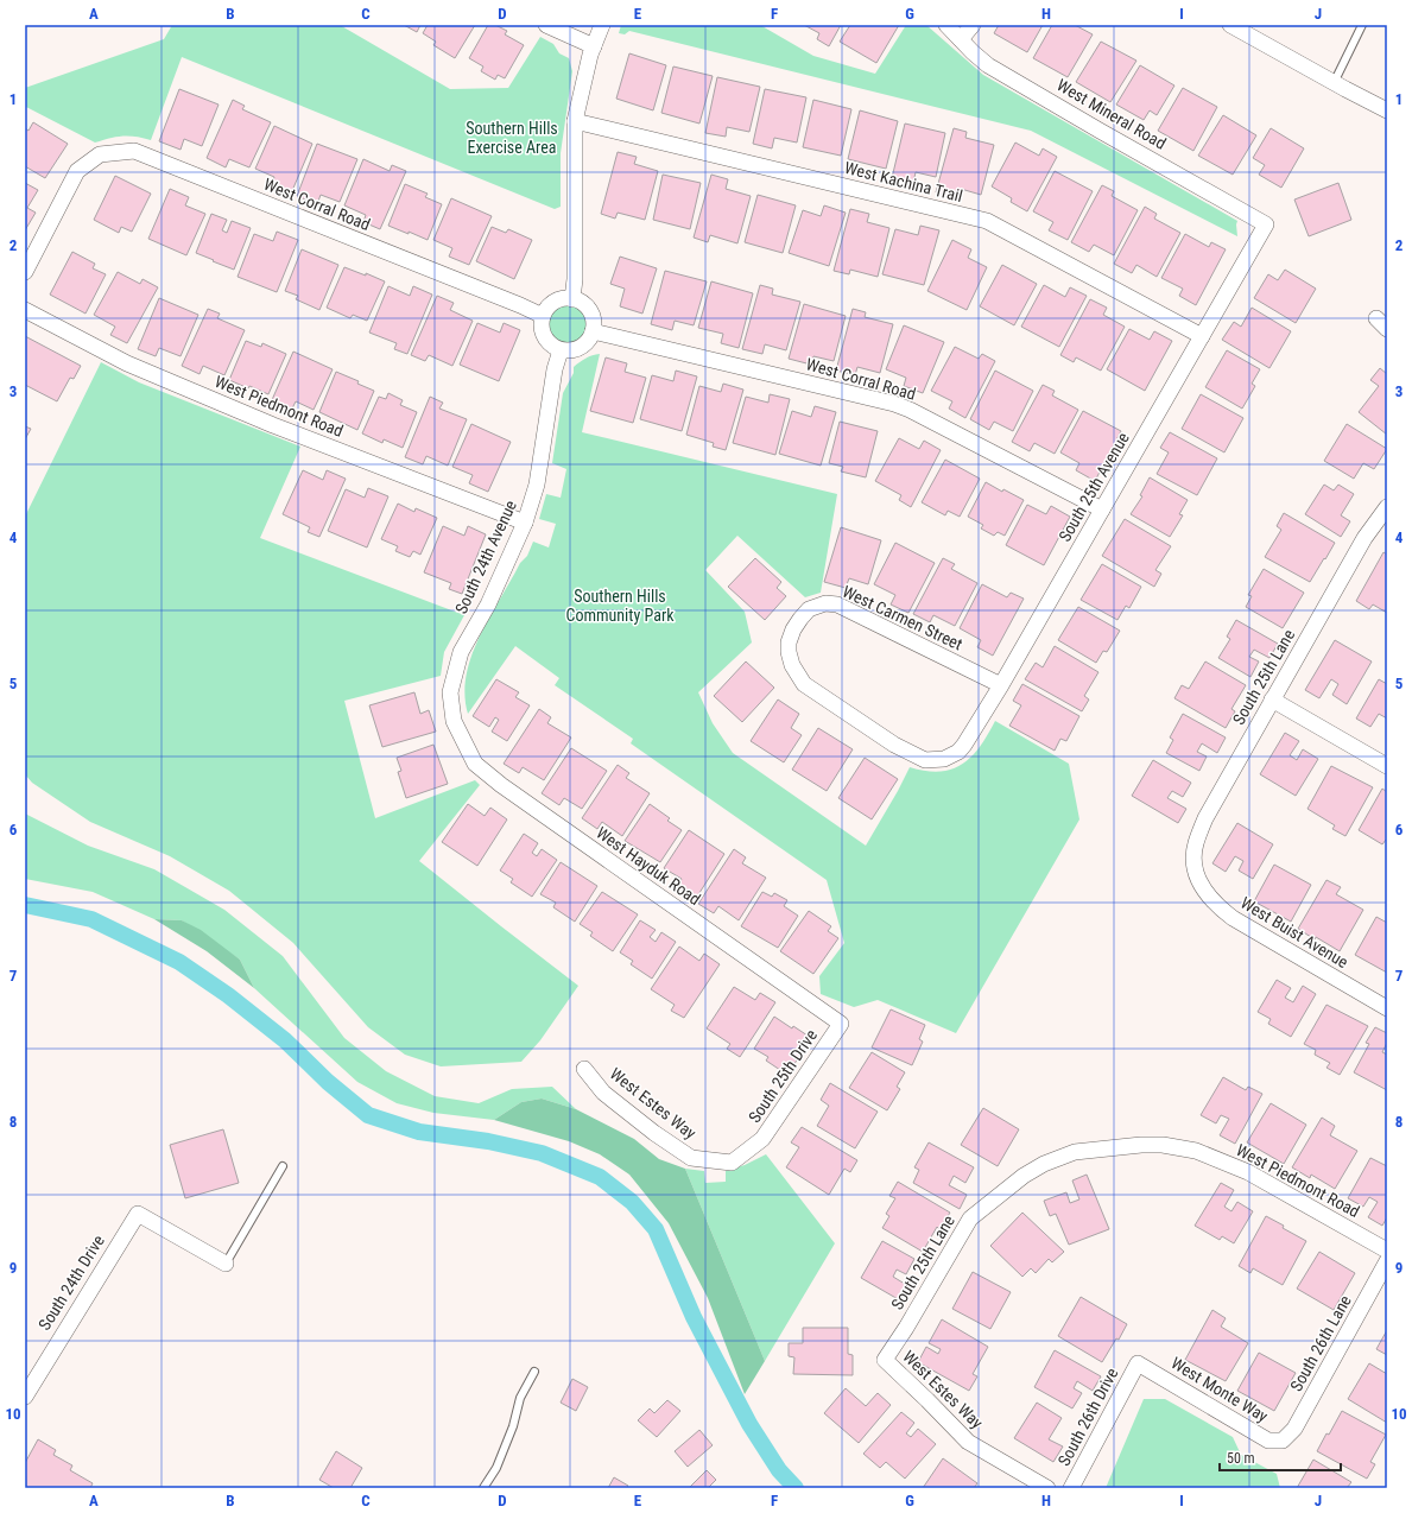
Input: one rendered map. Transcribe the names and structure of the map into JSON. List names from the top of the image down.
{
  "streets": {
    "street": [
      "West Mineral Road",
      "West Kachina Trail",
      "West Corral Road",
      "West Piedmont Road",
      "South 25th Avenue",
      "South 24th Avenue",
      "West Carmen Street",
      "South 25th Lane",
      "West Hayduk Road",
      "West Buist Avenue",
      "South 25th Drive",
      "West Estes Way",
      "South 24th Drive",
      "South 26th Lane",
      "West Monte Way",
      "South 26th Drive"
    ]
  },
  "crossings": [
    ["West Mineral Road", "South 25th Avenue"],
    ["West Kachina Trail", "South 25th Avenue"],
    ["West Corral Road", "South 25th Avenue"],
    ["West Corral Road", "South 24th Avenue"],
    ["West Piedmont Road", "South 24th Avenue"],
    ["West Piedmont Road", "South 25th Lane"],
    ["South 25th Avenue", "West Carmen Street"],
    ["South 24th Avenue", "West Hayduk Road"],
    ["South 25th Lane", "West Buist Avenue"],
    ["South 25th Lane", "West Estes Way"],
    ["West Hayduk Road", "South 25th Drive"],
    ["South 25th Drive", "West Estes Way"],
    ["South 26th Lane", "West Monte Way"],
    ["West Monte Way", "South 26th Drive"]
  ],
  "parks": ["Southern Hills Exercise Area", "Southern Hills Community Park"],
  "scale_bar": "50 m",
  "grid": {
    "columns": [
      "A",
      "B",
      "C",
      "D",
      "E",
      "F",
      "G",
      "H",
      "I",
      "J"
    ],
    "rows": [
      "1",
      "2",
      "3",
      "4",
      "5",
      "6",
      "7",
      "8",
      "9",
      "10"
    ]
  }
}
